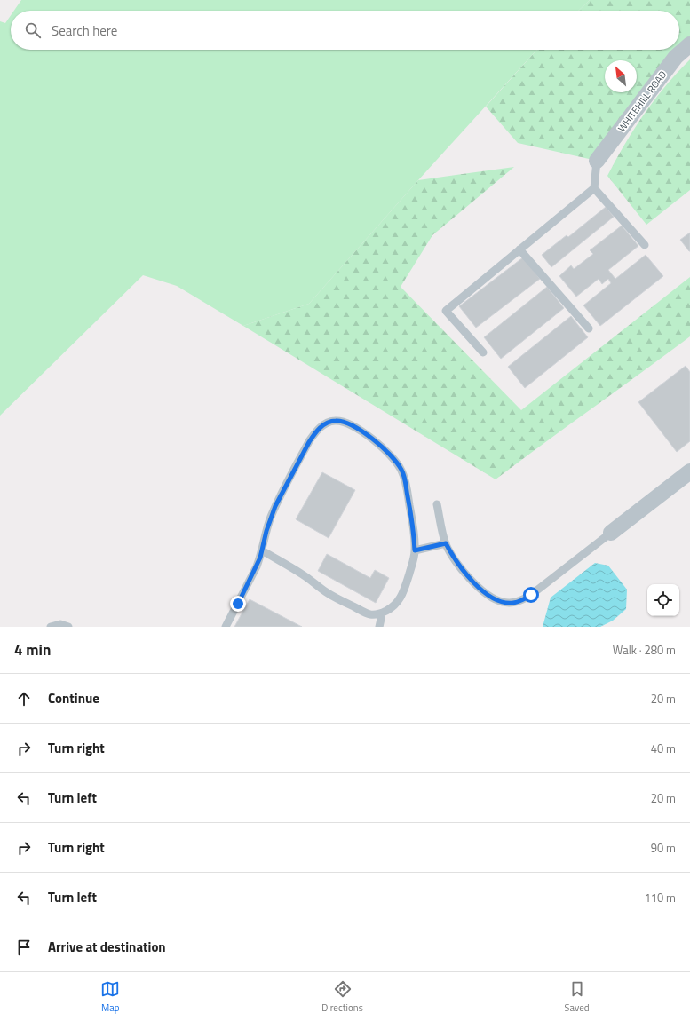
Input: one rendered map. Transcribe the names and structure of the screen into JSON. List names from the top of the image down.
{
  "streets": {
    "street": ["WHITEHILL ROAD"]
  },
  "north": "top left",
  "page": {
    "search": "Search here",
    "heading": ["4 min", "Walk · 280 m"],
    "list": [
      ["Continue", "20 m"],
      ["Turn right", "40 m"],
      ["Turn left", "20 m"],
      ["Turn right", "90 m"],
      ["Turn left", "110 m"],
      "Arrive at destination"
    ],
    "nav": ["Map", "Directions", "Saved"]
  }
}
